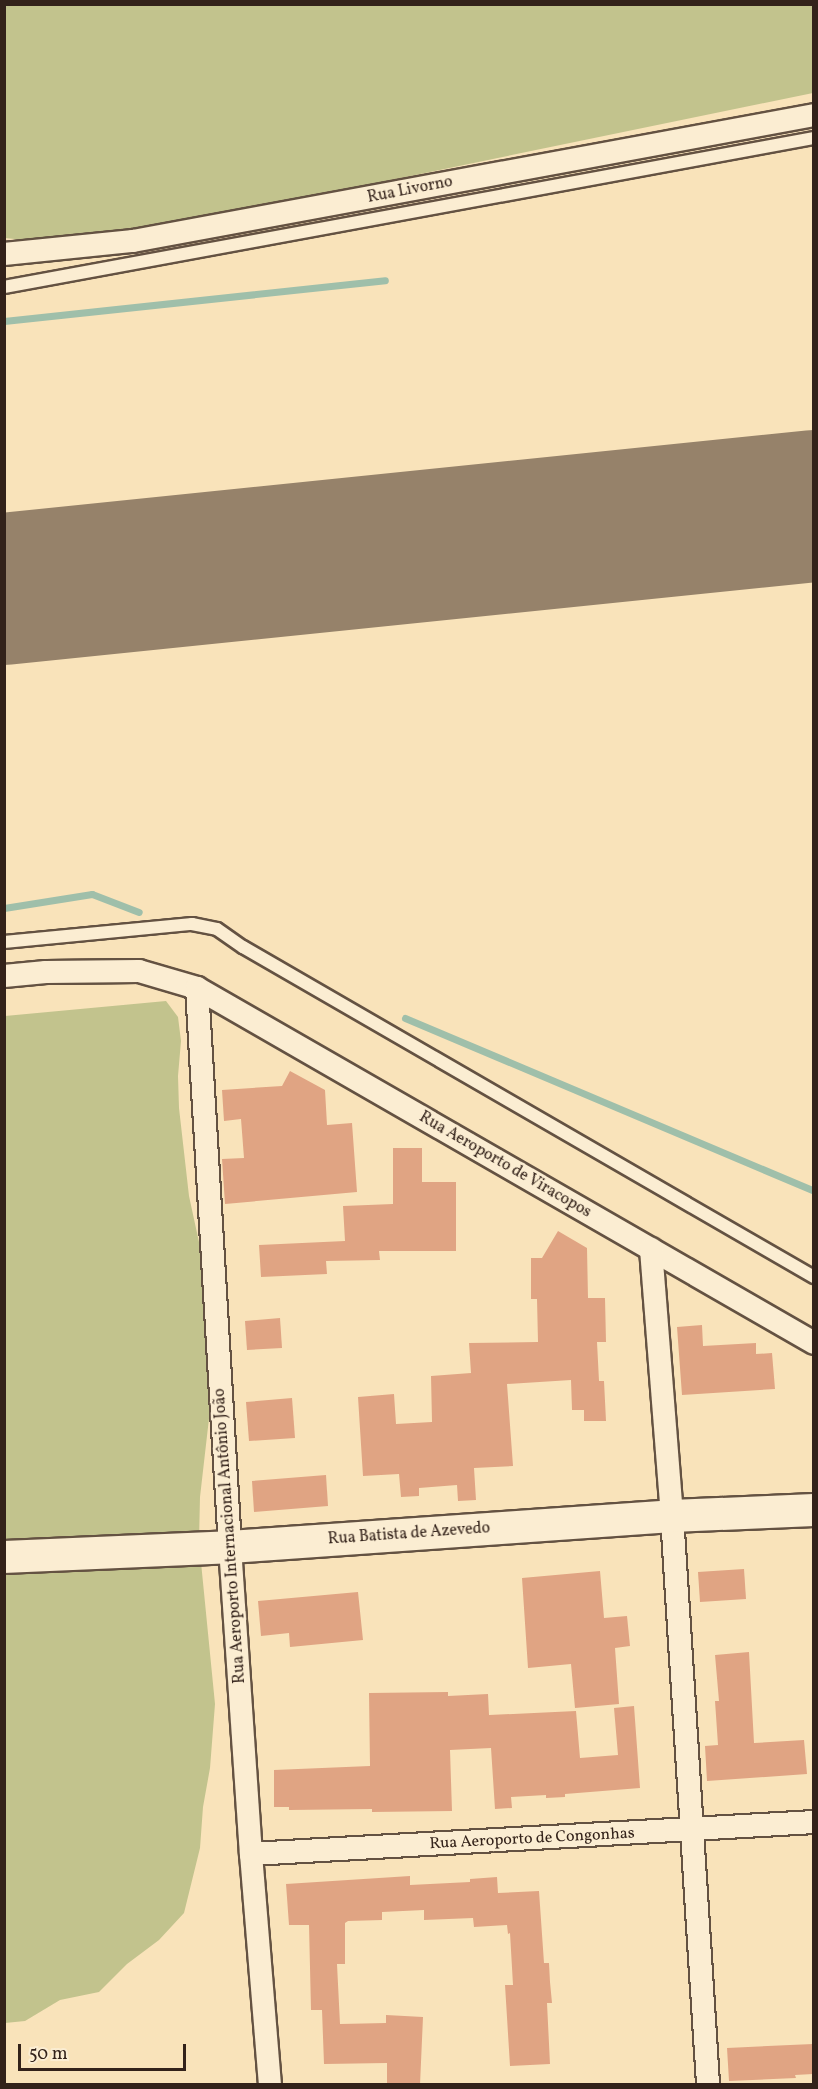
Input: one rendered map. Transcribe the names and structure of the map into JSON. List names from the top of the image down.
{
  "streets": {
    "street": [
      "Rua Livorno",
      "Rua Aeroporto de Viracopos",
      "Rua Batista de Azevedo",
      "Rua Aeroporto Internacional Antônio João",
      "Rua Aeroporto de Congonhas"
    ]
  },
  "crossings": [
    ["Rua Aeroporto de Viracopos", "Rua Aeroporto Internacional Antônio João"],
    ["Rua Batista de Azevedo", "Rua Aeroporto Internacional Antônio João"],
    ["Rua Aeroporto Internacional Antônio João", "Rua Aeroporto de Congonhas"]
  ],
  "scale_bar": "50 m"
}
